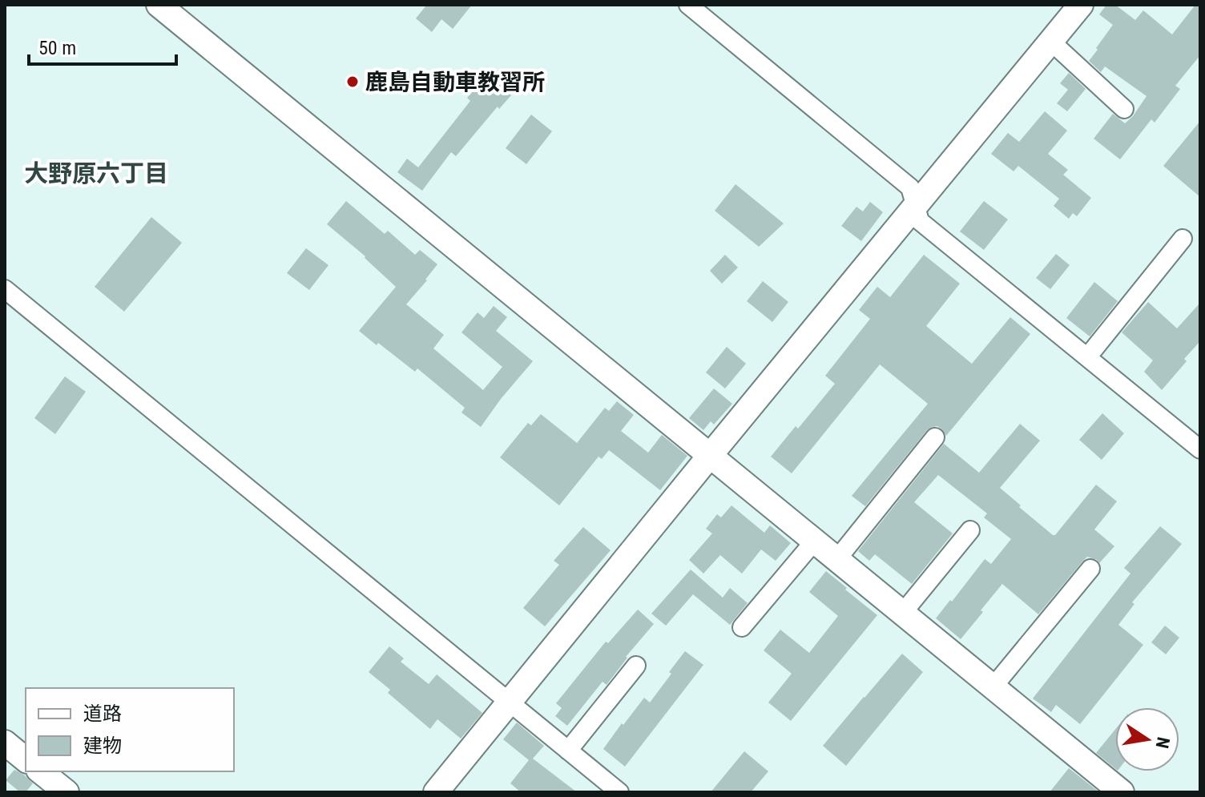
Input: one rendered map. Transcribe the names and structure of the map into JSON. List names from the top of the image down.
{
  "districts": ["大野原六丁目"],
  "places": ["鹿島自動車教習所"],
  "legend": ["道路", "建物"],
  "scale_bar": "50 m",
  "north": "right"
}
